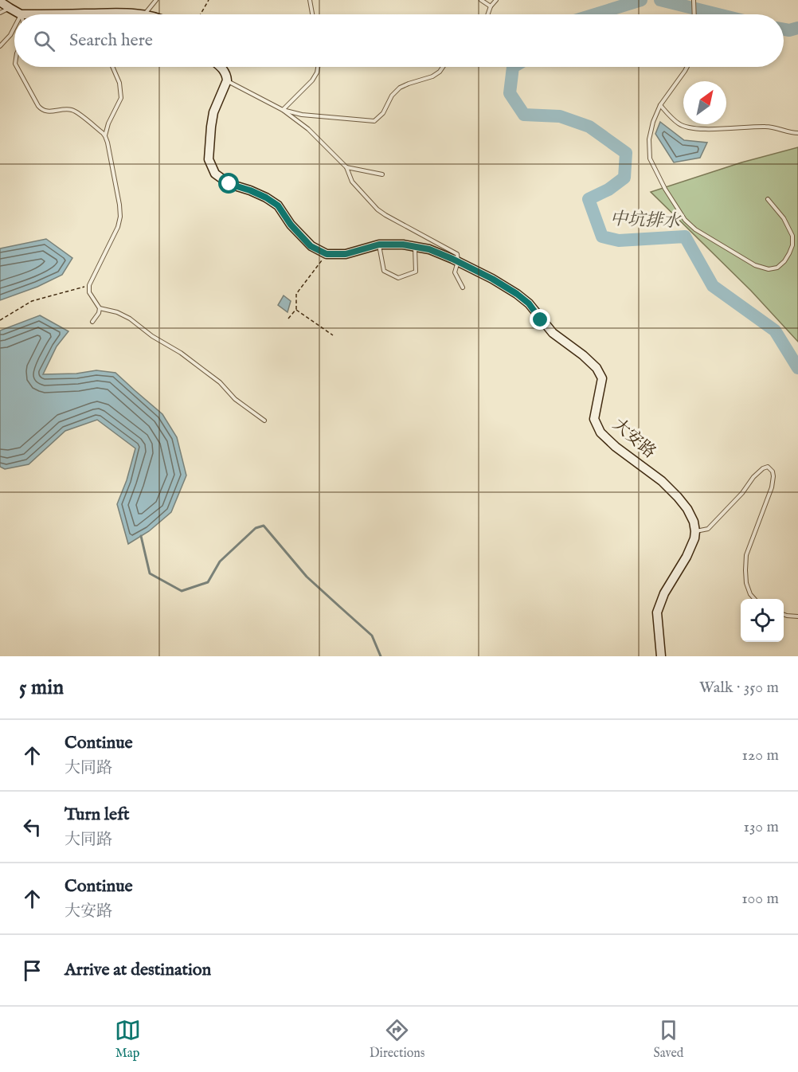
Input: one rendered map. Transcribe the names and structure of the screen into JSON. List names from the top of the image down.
{
  "streets": {
    "street": ["大安路"]
  },
  "water": ["中坑排水"],
  "north": "top right",
  "page": {
    "search": "Search here",
    "heading": ["5 min", "Walk · 350 m"],
    "list": [
      ["Continue", "大同路", "120 m"],
      ["Turn left", "大同路", "130 m"],
      ["Continue", "大安路", "100 m"],
      "Arrive at destination"
    ],
    "nav": ["Map", "Directions", "Saved"]
  }
}
